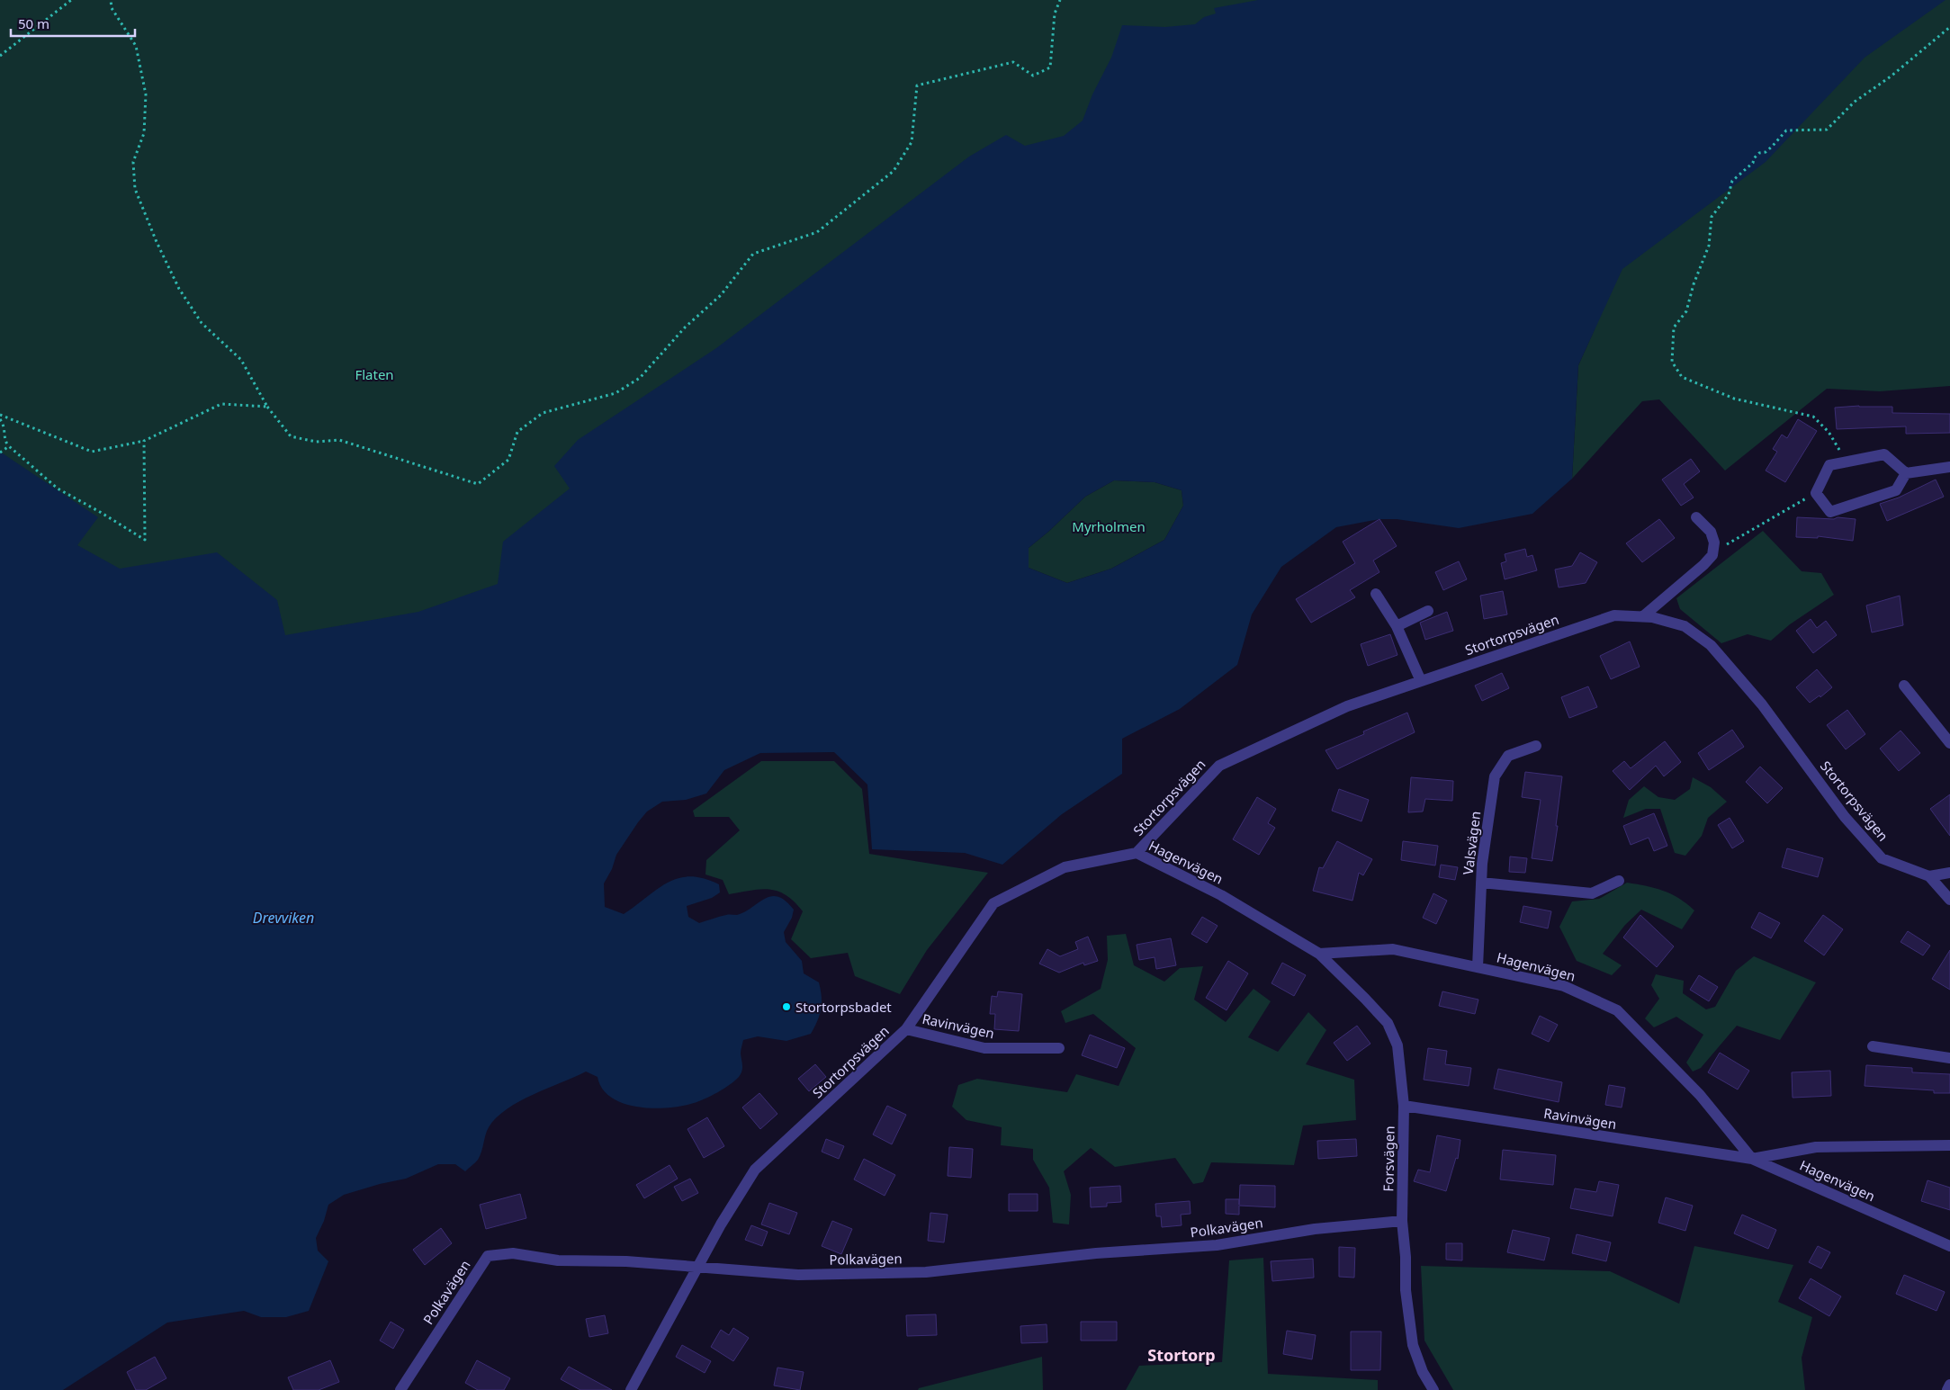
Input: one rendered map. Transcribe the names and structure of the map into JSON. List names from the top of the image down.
{
  "streets": {
    "street": [
      "Stortorpsvägen",
      "Valsvägen",
      "Hagenvägen",
      "Ravinvägen",
      "Forsvägen",
      "Polkavägen"
    ]
  },
  "crossings": [
    ["Stortorpsvägen", "Hagenvägen"],
    ["Stortorpsvägen", "Ravinvägen"],
    ["Stortorpsvägen", "Polkavägen"],
    ["Valsvägen", "Hagenvägen"],
    ["Hagenvägen", "Ravinvägen"],
    ["Hagenvägen", "Forsvägen"],
    ["Ravinvägen", "Forsvägen"],
    ["Forsvägen", "Polkavägen"]
  ],
  "districts": ["Stortorp"],
  "water": ["Drevviken"],
  "parks": ["Flaten", "Myrholmen"],
  "places": ["Stortorpsbadet"],
  "scale_bar": "50 m"
}
